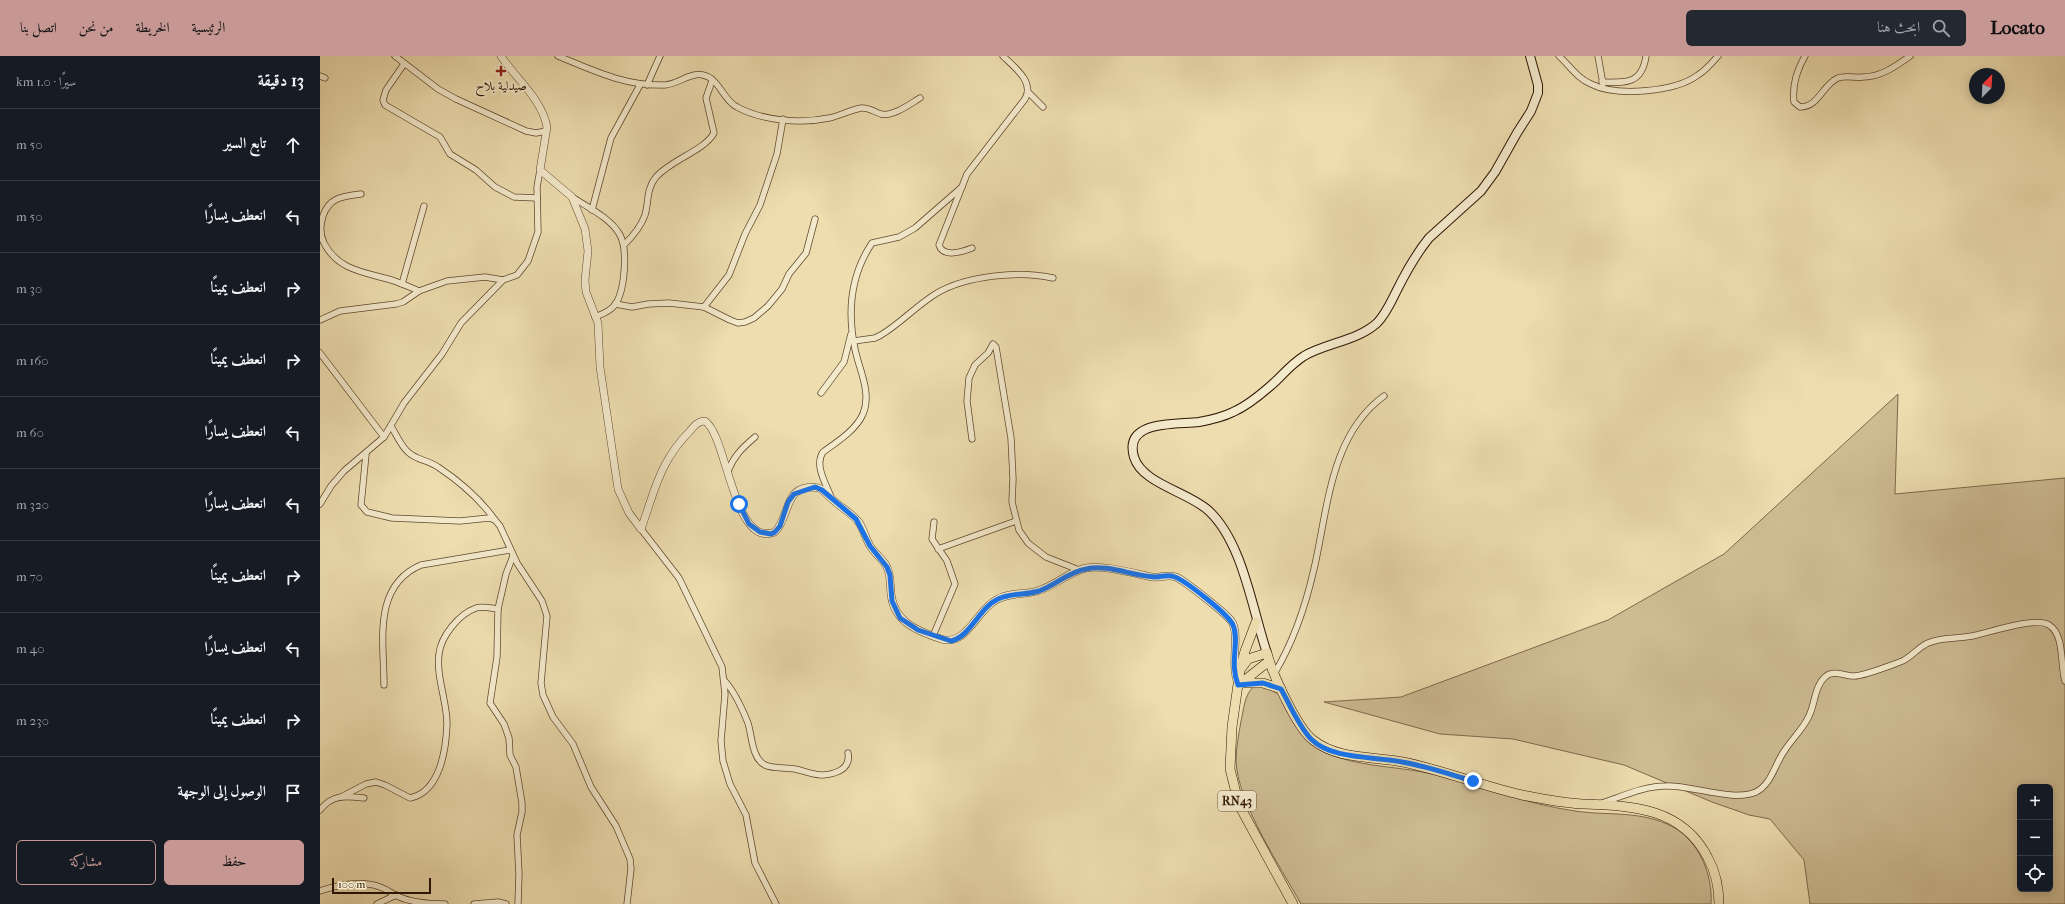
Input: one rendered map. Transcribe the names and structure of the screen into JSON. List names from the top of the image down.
{
  "streets": {
    "main road": ["RN43"]
  },
  "places": {
    "health": ["صيدلية بلاح"]
  },
  "scale_bar": "100 m",
  "north": "top right",
  "page": {
    "header": "Locato",
    "search": "ابحث هنا",
    "nav": [
      "الرئيسية",
      "الخريطة",
      "من نحن",
      "اتصل بنا"
    ],
    "heading": ["13 دقيقة", "سيرًا · 1.0 km"],
    "list": [
      ["تابع السير", "50 m"],
      ["انعطف يسارًا", "50 m"],
      ["انعطف يمينًا", "30 m"],
      ["انعطف يمينًا", "160 m"],
      ["انعطف يسارًا", "60 m"],
      ["انعطف يسارًا", "320 m"],
      ["انعطف يمينًا", "70 m"],
      ["انعطف يسارًا", "40 m"],
      ["انعطف يمينًا", "230 m"],
      "الوصول إلى الوجهة"
    ],
    "map_buttons": ["+", "−"],
    "buttons": ["حفظ", "مشاركة"],
    "scale": "100 m"
  }
}
